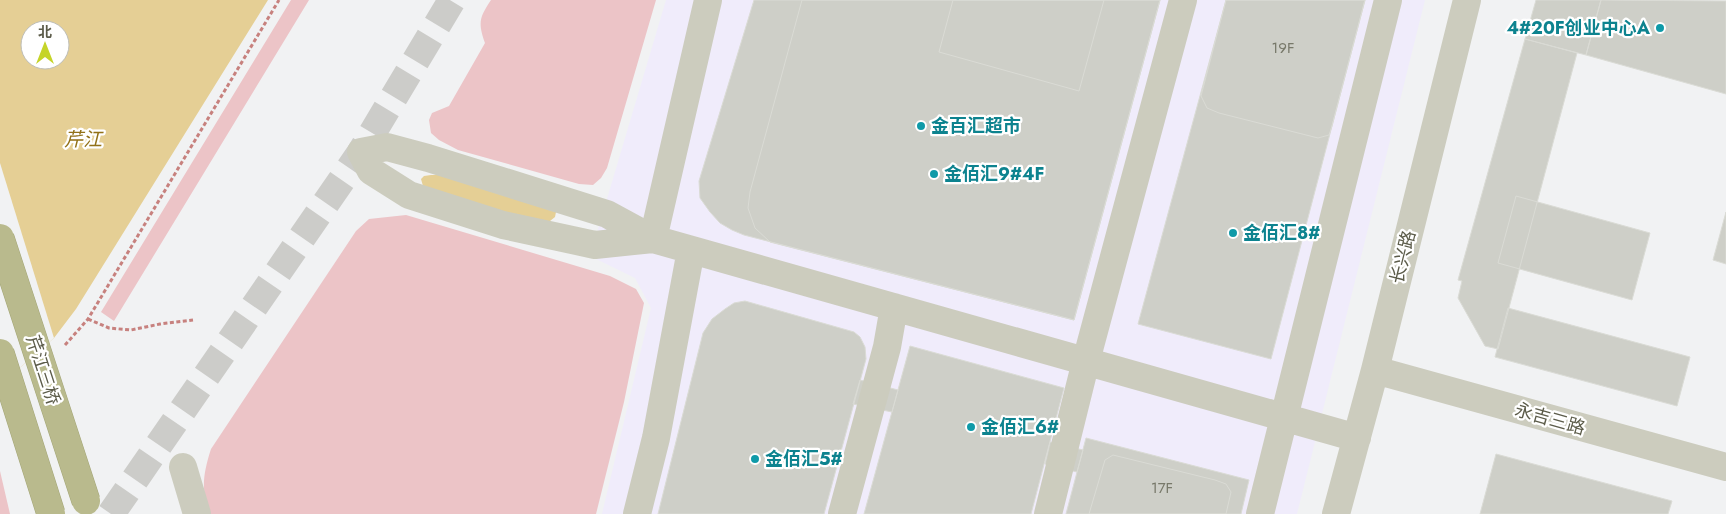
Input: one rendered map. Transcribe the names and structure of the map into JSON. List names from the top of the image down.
{
  "streets": {
    "highway": ["芹江三桥"],
    "street": ["长兴路", "永吉三路"]
  },
  "crossings": [
    ["长兴路", "永吉三路"]
  ],
  "water": ["芹江"],
  "places": [
    "4#20F创业中心A",
    "金百汇超市",
    "金佰汇9#4F",
    "金佰汇8#",
    "金佰汇6#",
    "金佰汇5#"
  ],
  "house_numbers": ["19F", "17F"],
  "north": "top"
}
